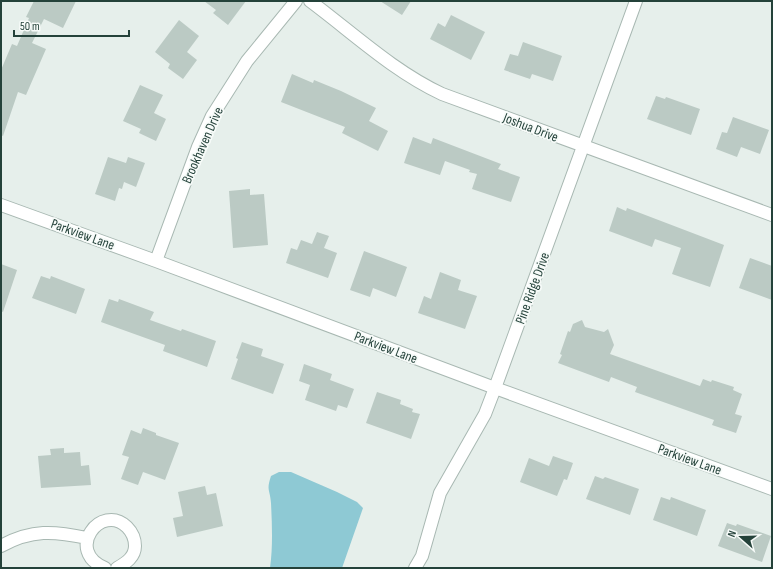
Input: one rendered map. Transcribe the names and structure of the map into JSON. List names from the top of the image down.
{
  "streets": {
    "street": [
      "Joshua Drive",
      "Brookhaven Drive",
      "Parkview Lane",
      "Pine Ridge Drive"
    ]
  },
  "crossings": [
    ["Joshua Drive", "Pine Ridge Drive"],
    ["Brookhaven Drive", "Parkview Lane"],
    ["Parkview Lane", "Pine Ridge Drive"]
  ],
  "scale_bar": "50 m",
  "north": "left"
}
